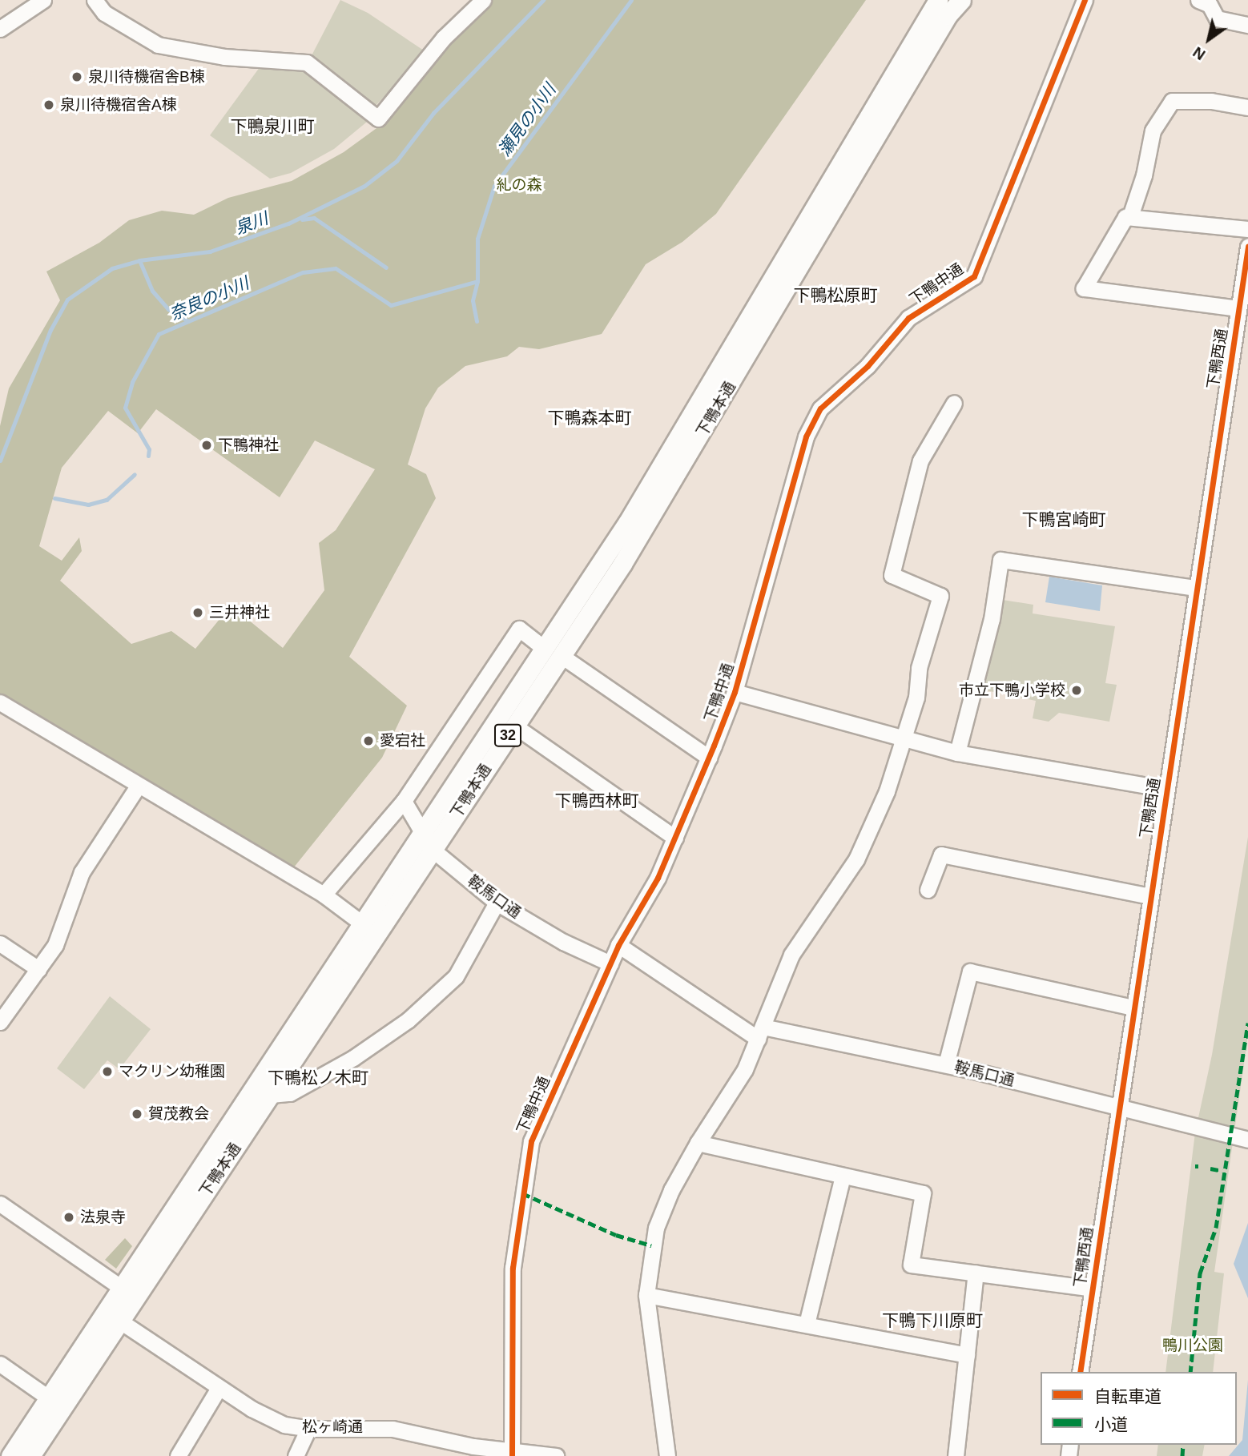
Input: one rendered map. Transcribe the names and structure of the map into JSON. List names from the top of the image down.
{
  "streets": {
    "main road": ["下鴨本通", "32"],
    "street": [
      "下鴨中通",
      "下鴨西通",
      "鞍馬口通",
      "松ヶ崎通"
    ]
  },
  "crossings": [
    ["下鴨中通", "鞍馬口通"],
    ["下鴨中通", "松ヶ崎通"],
    ["下鴨西通", "鞍馬口通"],
    ["下鴨本通", "鞍馬口通"],
    ["下鴨本通", "松ヶ崎通"]
  ],
  "districts": [
    "下鴨泉川町",
    "下鴨松原町",
    "下鴨森本町",
    "下鴨宮崎町",
    "下鴨西林町",
    "下鴨松ノ木町",
    "下鴨下川原町"
  ],
  "water": ["瀬見の小川", "泉川", "奈良の小川"],
  "parks": ["糺の森", "鴨川公園"],
  "places": [
    "泉川待機宿舎B棟",
    "泉川待機宿舎A棟",
    "下鴨神社",
    "三井神社",
    "市立下鴨小学校",
    "愛宕社",
    "マクリン幼稚園",
    "賀茂教会",
    "法泉寺"
  ],
  "legend": ["自転車道", "小道"],
  "north": "bottom left"
}
